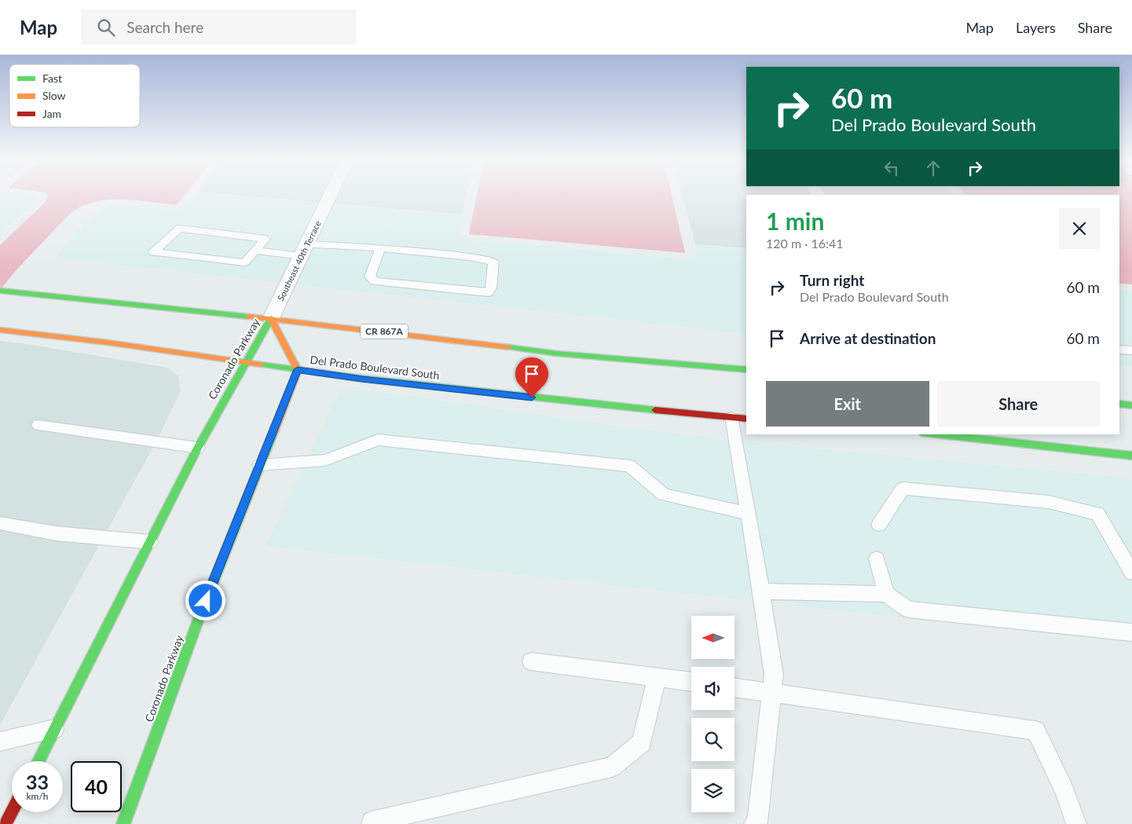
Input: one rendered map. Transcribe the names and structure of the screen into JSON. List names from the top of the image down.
{
  "streets": {
    "main road": ["CR 867A", "Coronado Parkway", "Del Prado Boulevard South"],
    "street": ["Southeast 40th Terrace"]
  },
  "crossings": [
    ["Southeast 40th Terrace", "CR 867A"],
    ["Southeast 40th Terrace", "Coronado Parkway"],
    ["CR 867A", "Coronado Parkway"],
    ["Coronado Parkway", "Del Prado Boulevard South"]
  ],
  "legend": ["Fast", "Slow", "Jam"],
  "north": "left",
  "page": {
    "header": "Map",
    "search": "Search here",
    "nav": ["Map", "Layers", "Share"],
    "turn": ["60 m", "Del Prado Boulevard South"],
    "heading": ["1 min", "120 m · 16:41"],
    "list": [
      {
        "name": "Turn right",
        "note": "Del Prado Boulevard South",
        "value": "60 m"
      },
      {
        "name": "Arrive at destination",
        "value": "60 m"
      }
    ],
    "buttons": ["Exit", "Share"],
    "speed": "33 km/h",
    "limit": "40"
  }
}
